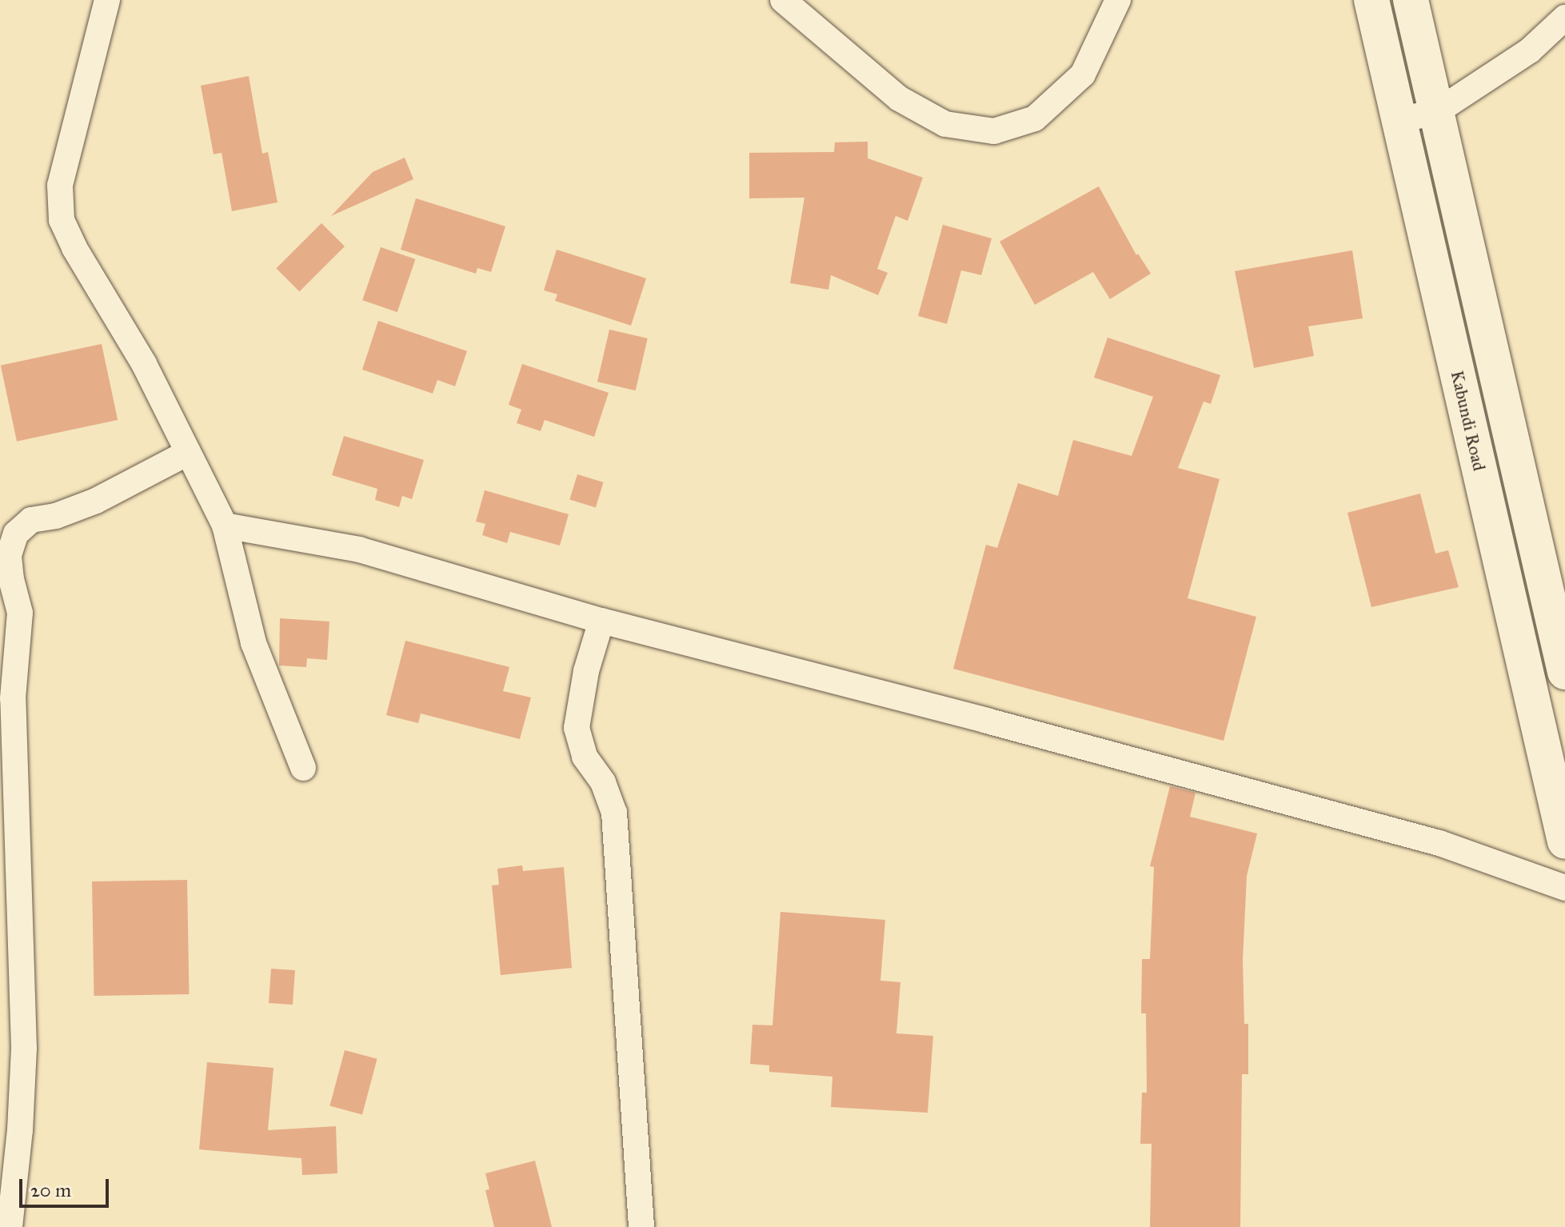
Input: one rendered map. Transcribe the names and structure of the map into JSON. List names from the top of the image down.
{
  "streets": {
    "street": ["Kabundi Road"]
  },
  "scale_bar": "20 m"
}
